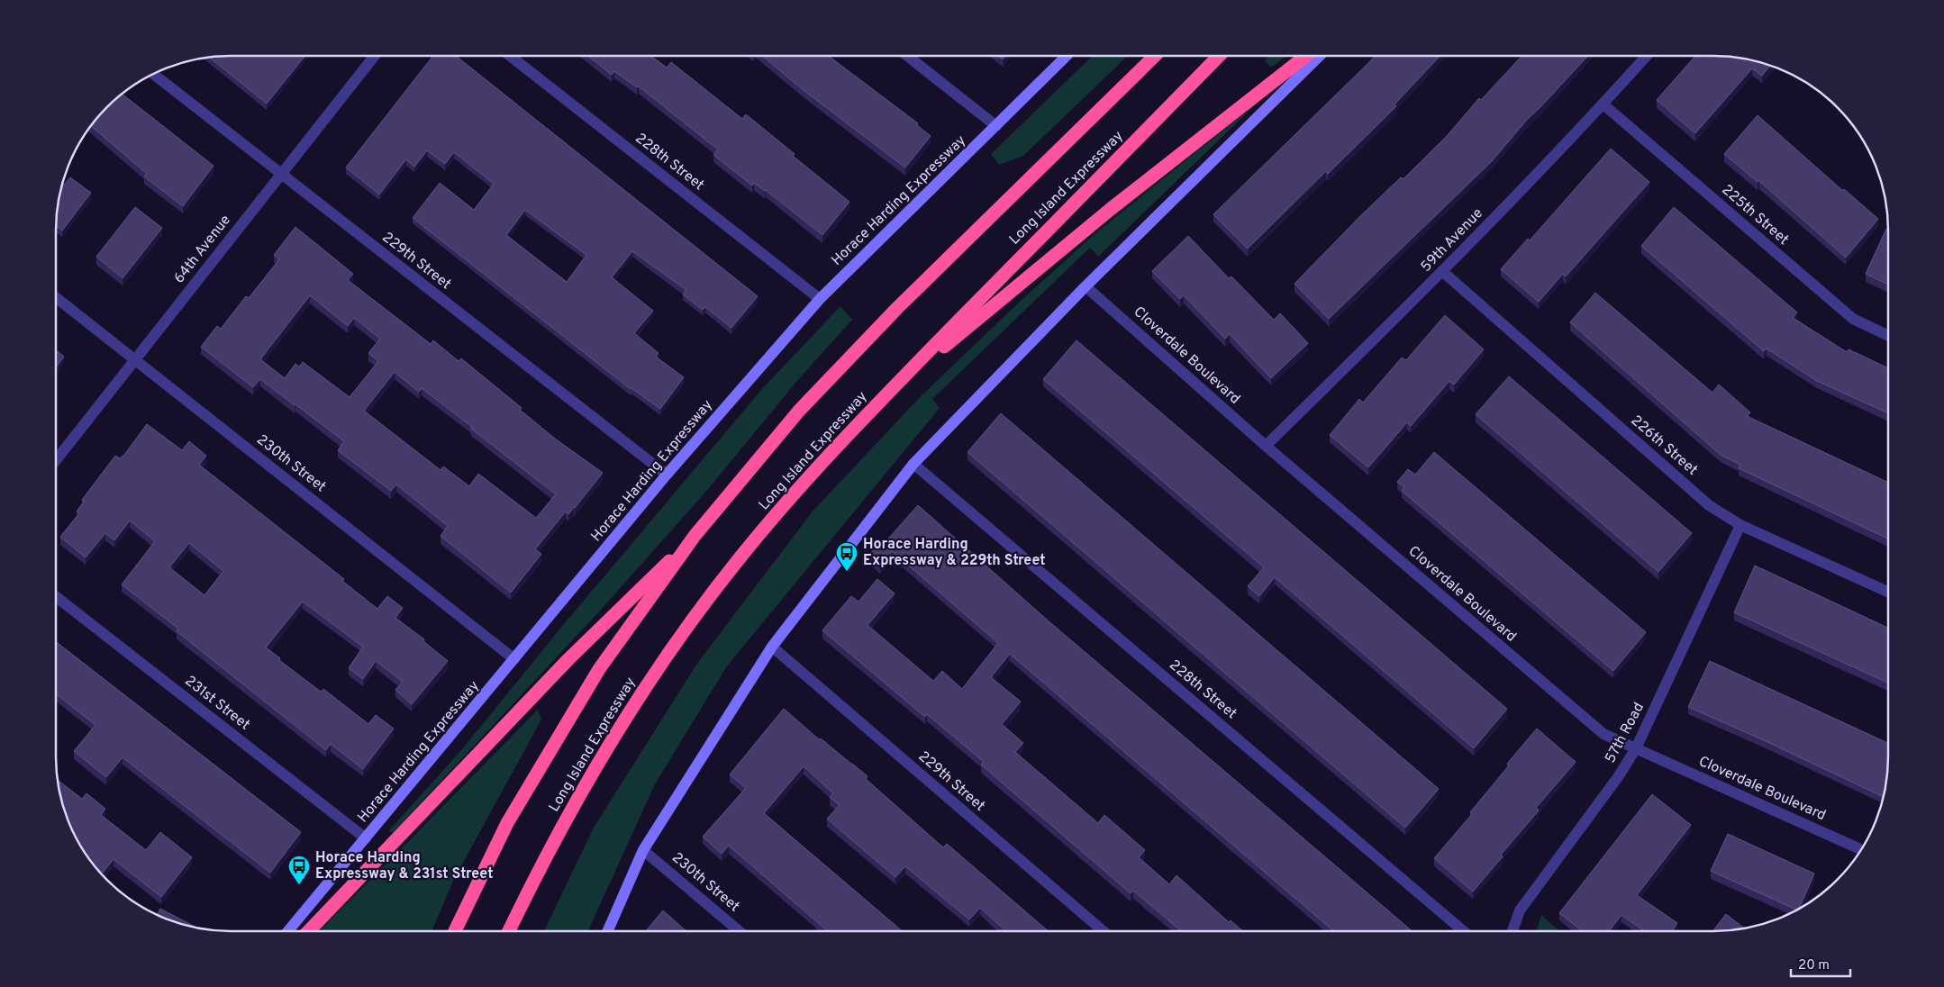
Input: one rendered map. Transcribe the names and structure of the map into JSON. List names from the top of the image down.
{
  "streets": {
    "highway": ["Long Island Expressway"],
    "main road": ["Horace Harding Expressway"],
    "street": [
      "228th Street",
      "225th Street",
      "59th Avenue",
      "64th Avenue",
      "229th Street",
      "Cloverdale Boulevard",
      "226th Street",
      "230th Street",
      "231st Street",
      "57th Road"
    ]
  },
  "crossings": [
    ["228th Street", "Horace Harding Expressway"],
    ["Horace Harding Expressway", "229th Street"],
    ["Horace Harding Expressway", "230th Street"],
    ["Horace Harding Expressway", "231st Street"],
    ["225th Street", "59th Avenue"],
    ["59th Avenue", "Cloverdale Boulevard"],
    ["59th Avenue", "226th Street"],
    ["64th Avenue", "229th Street"],
    ["64th Avenue", "230th Street"],
    ["Cloverdale Boulevard", "57th Road"],
    ["226th Street", "57th Road"]
  ],
  "places": {
    "bus stop": ["Horace Harding Expressway & 229th Street", "Horace Harding Expressway & 231st Street"]
  },
  "scale_bar": "20 m"
}
